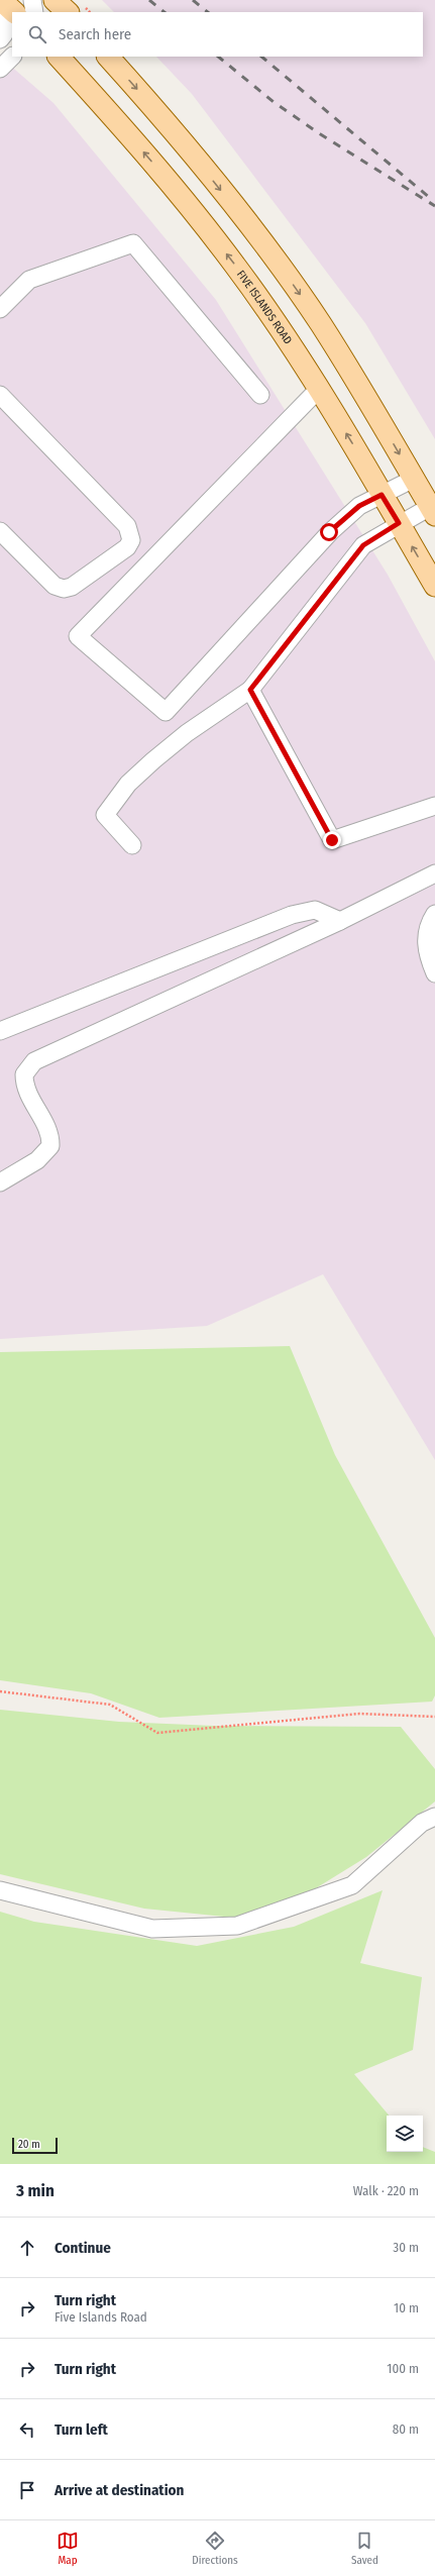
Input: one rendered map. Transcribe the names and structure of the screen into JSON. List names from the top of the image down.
{
  "streets": {
    "main road": ["FIVE ISLANDS ROAD"]
  },
  "scale_bar": "20 m",
  "page": {
    "search": "Search here",
    "scale": "20 m",
    "heading": ["3 min", "Walk · 220 m"],
    "list": [
      ["Continue", "30 m"],
      ["Turn right", "Five Islands Road", "10 m"],
      ["Turn right", "100 m"],
      ["Turn left", "80 m"],
      "Arrive at destination"
    ],
    "nav": ["Map", "Directions", "Saved"]
  }
}
